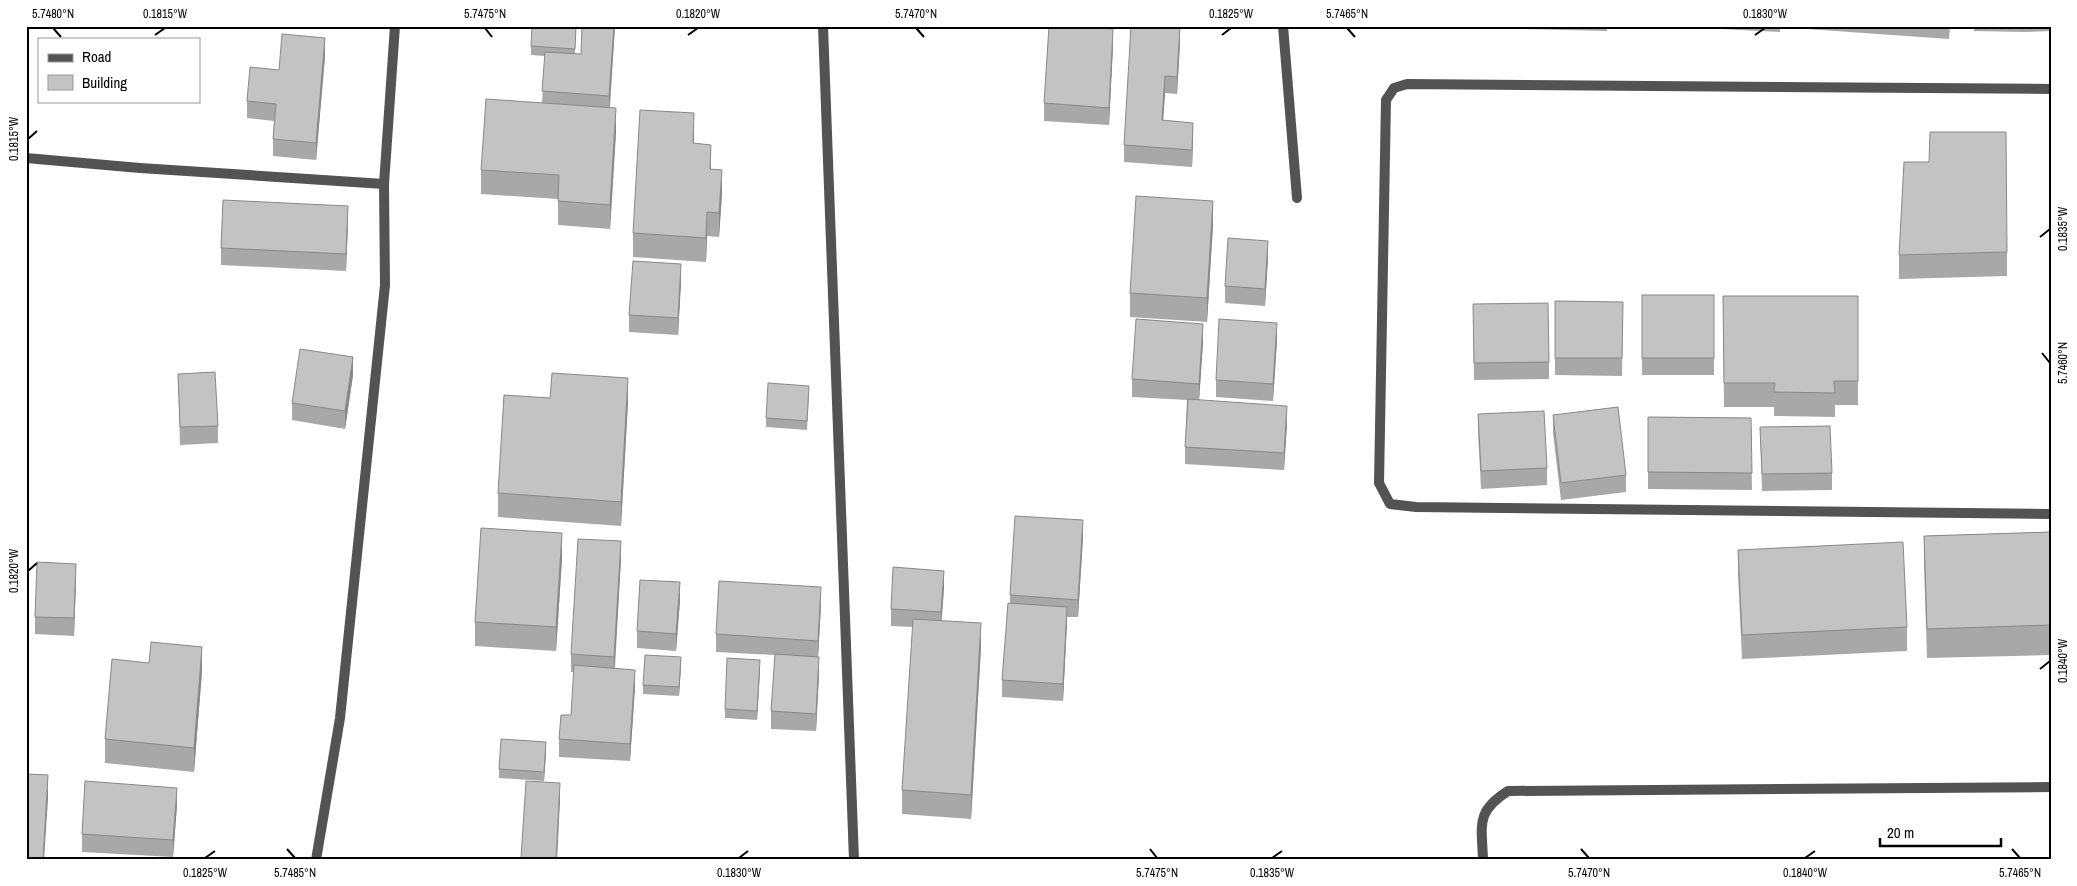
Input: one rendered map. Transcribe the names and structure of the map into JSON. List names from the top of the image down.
{
  "legend": ["Road", "Building"],
  "scale_bar": "20 m",
  "coordinates": [
    "5.7480°N",
    "0.1815°W",
    "5.7475°N",
    "0.1820°W",
    "5.7470°N",
    "0.1825°W",
    "5.7465°N",
    "0.1830°W",
    "0.1835°W",
    "5.7460°N",
    "0.1840°W",
    "5.7485°N"
  ]
}
